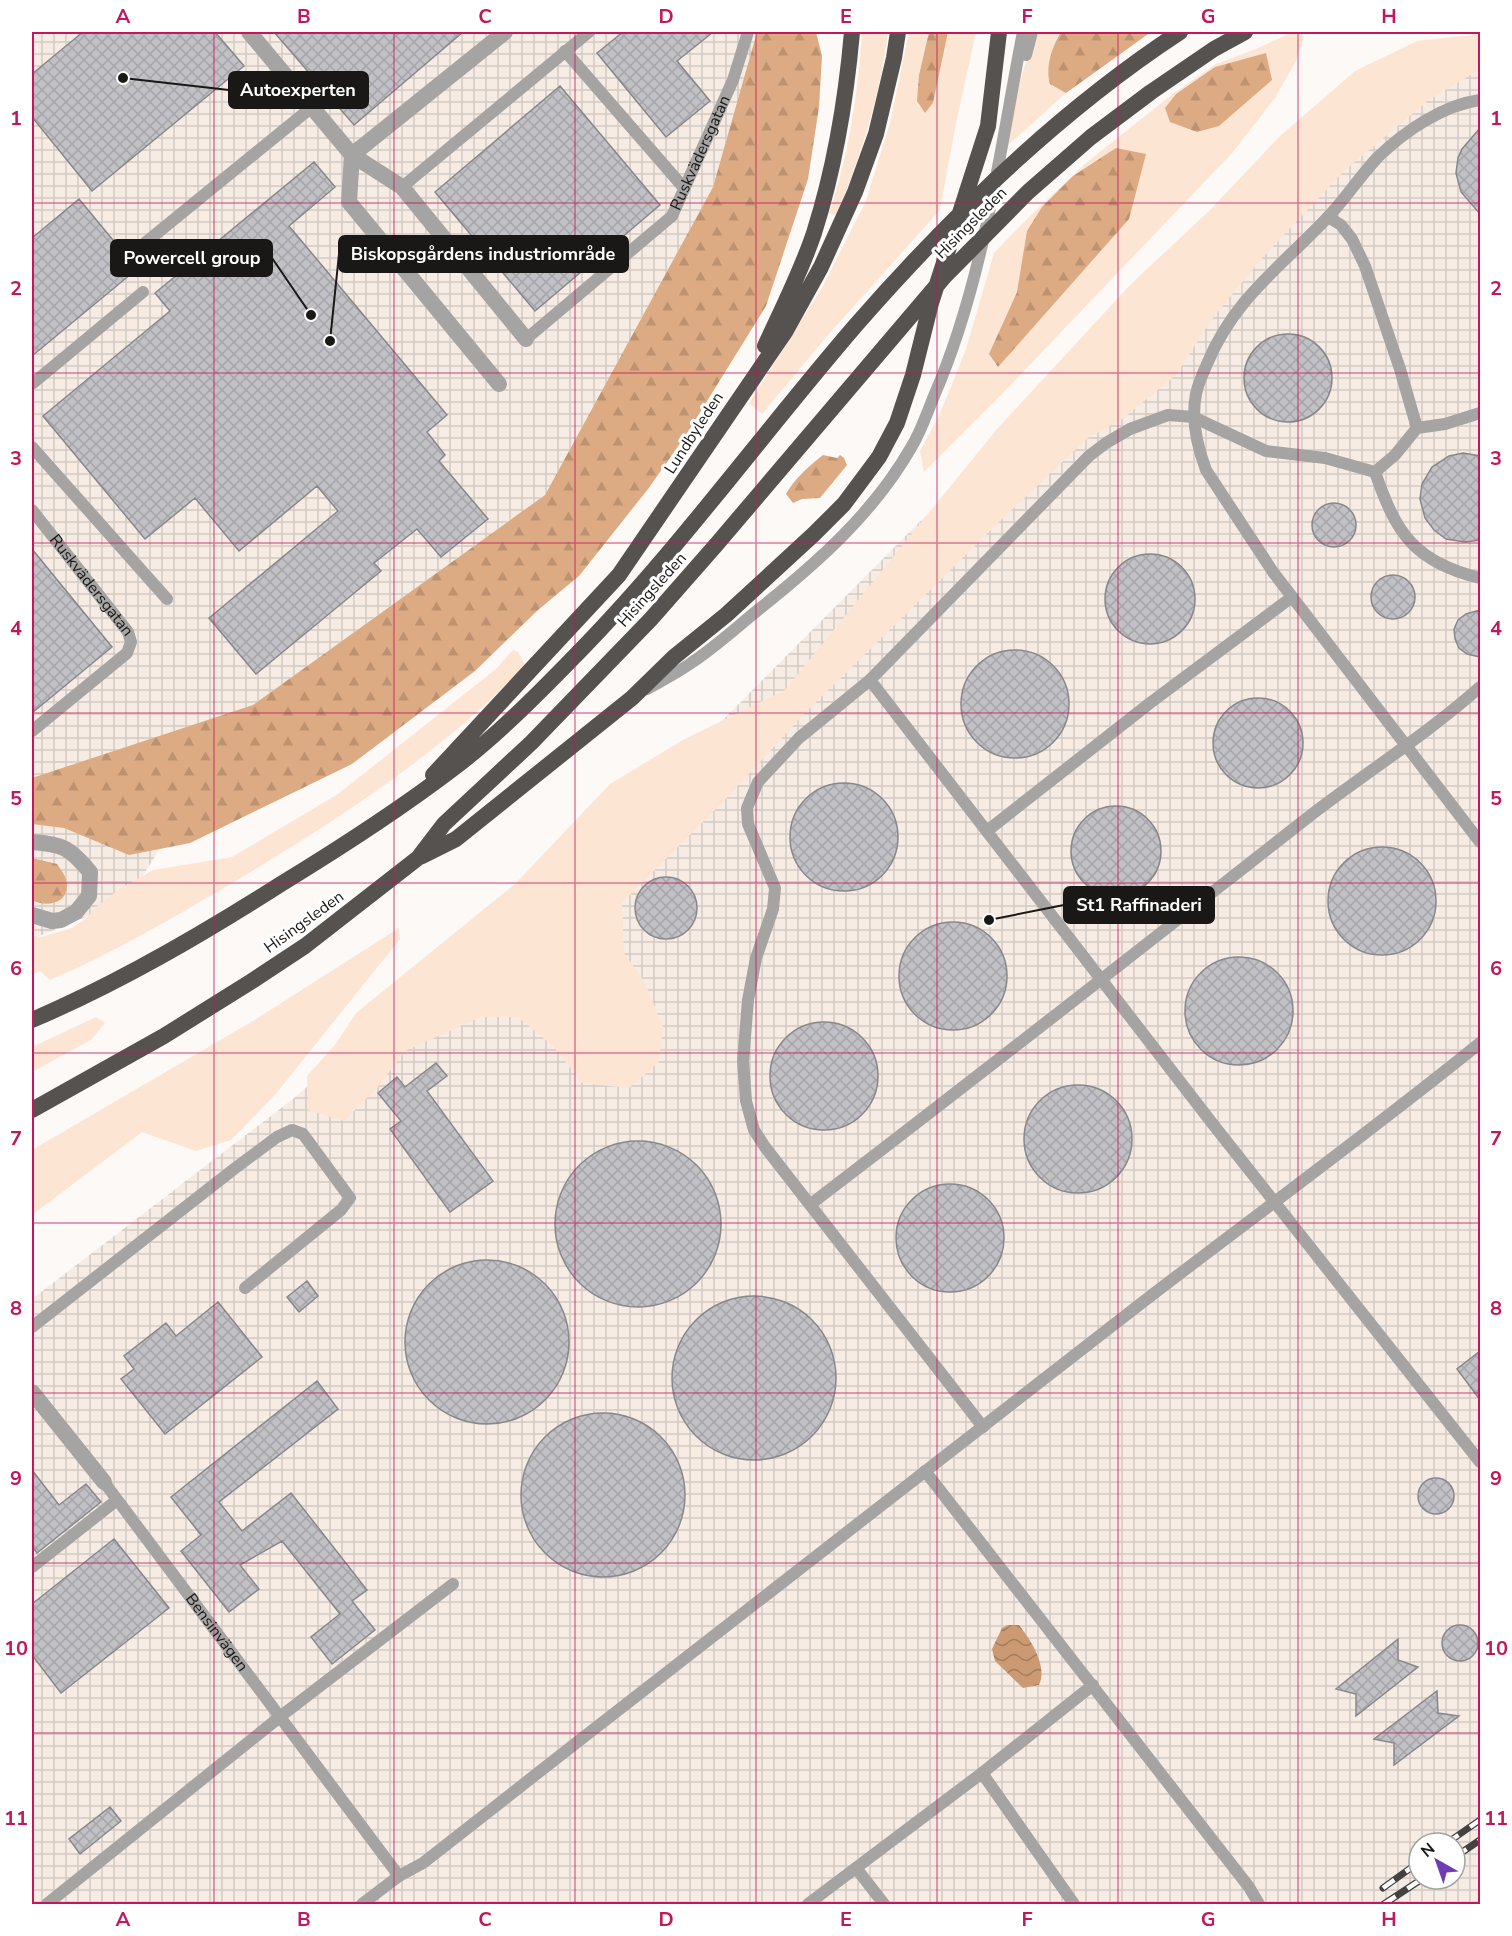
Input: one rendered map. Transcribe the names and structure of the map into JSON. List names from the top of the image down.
{
  "streets": {
    "highway": ["Hisingsleden", "Lundbyleden"],
    "street": ["Ruskvädersgatan", "Bensinvägen"]
  },
  "crossings": [
    ["Hisingsleden", "Lundbyleden"]
  ],
  "places": [
    "Autoexperten",
    "Powercell group",
    "Biskopsgårdens industriområde",
    "St1 Raffinaderi"
  ],
  "north": "top left",
  "grid": {
    "columns": [
      "A",
      "B",
      "C",
      "D",
      "E",
      "F",
      "G",
      "H"
    ],
    "rows": [
      "1",
      "2",
      "3",
      "4",
      "5",
      "6",
      "7",
      "8",
      "9",
      "10",
      "11"
    ]
  }
}
